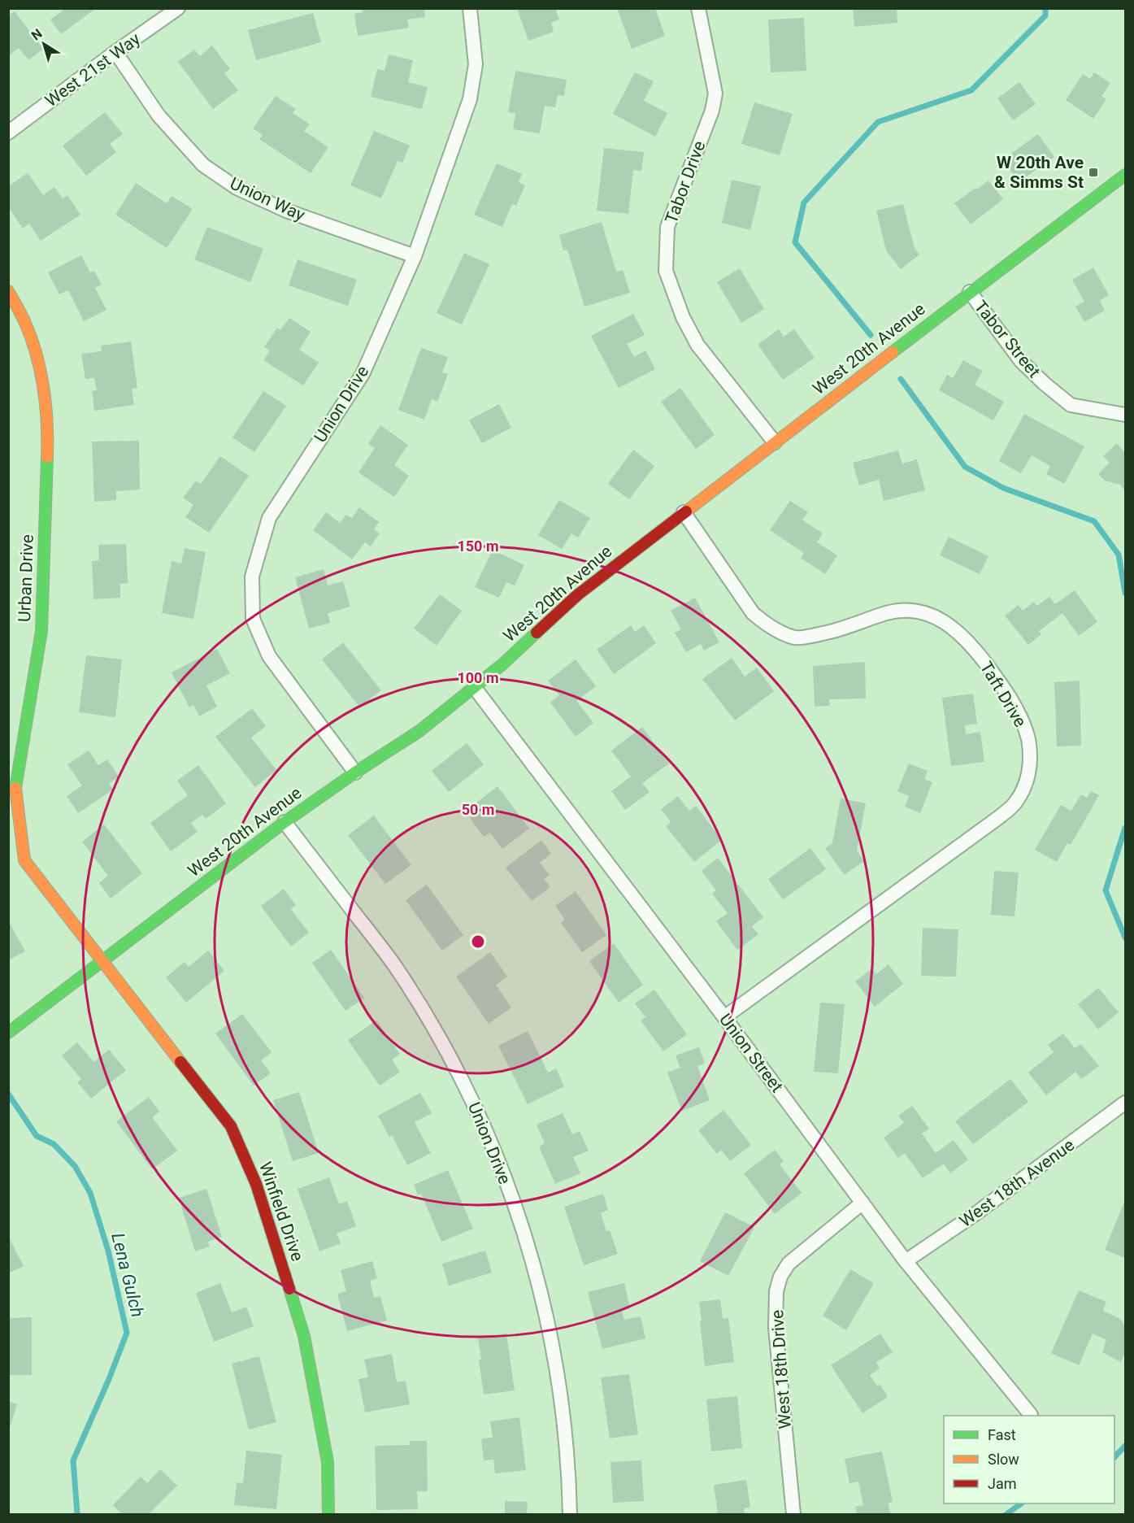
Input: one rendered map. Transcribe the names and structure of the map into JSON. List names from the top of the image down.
{
  "streets": {
    "street": [
      "West 21st Way",
      "Tabor Drive",
      "Union Way",
      "Tabor Street",
      "West 20th Avenue",
      "Union Drive",
      "Urban Drive",
      "Taft Drive",
      "Union Street",
      "West 18th Avenue",
      "Winfield Drive",
      "West 18th Drive"
    ]
  },
  "crossings": [
    ["West 21st Way", "Union Way"],
    ["Tabor Drive", "West 20th Avenue"],
    ["Union Way", "Union Drive"],
    ["Tabor Street", "West 20th Avenue"],
    ["West 20th Avenue", "Union Drive"],
    ["West 20th Avenue", "Urban Drive"],
    ["West 20th Avenue", "Taft Drive"],
    ["West 20th Avenue", "Union Street"],
    ["West 20th Avenue", "Winfield Drive"],
    ["Urban Drive", "Winfield Drive"],
    ["Taft Drive", "Union Street"],
    ["Union Street", "West 18th Avenue"],
    ["Union Street", "West 18th Drive"]
  ],
  "water": ["Lena Gulch"],
  "places": {
    "transit": ["W 20th Ave & Simms St"]
  },
  "legend": ["Fast", "Slow", "Jam"],
  "north": "top left",
  "rings": ["150 m", "100 m", "50 m"]
}
